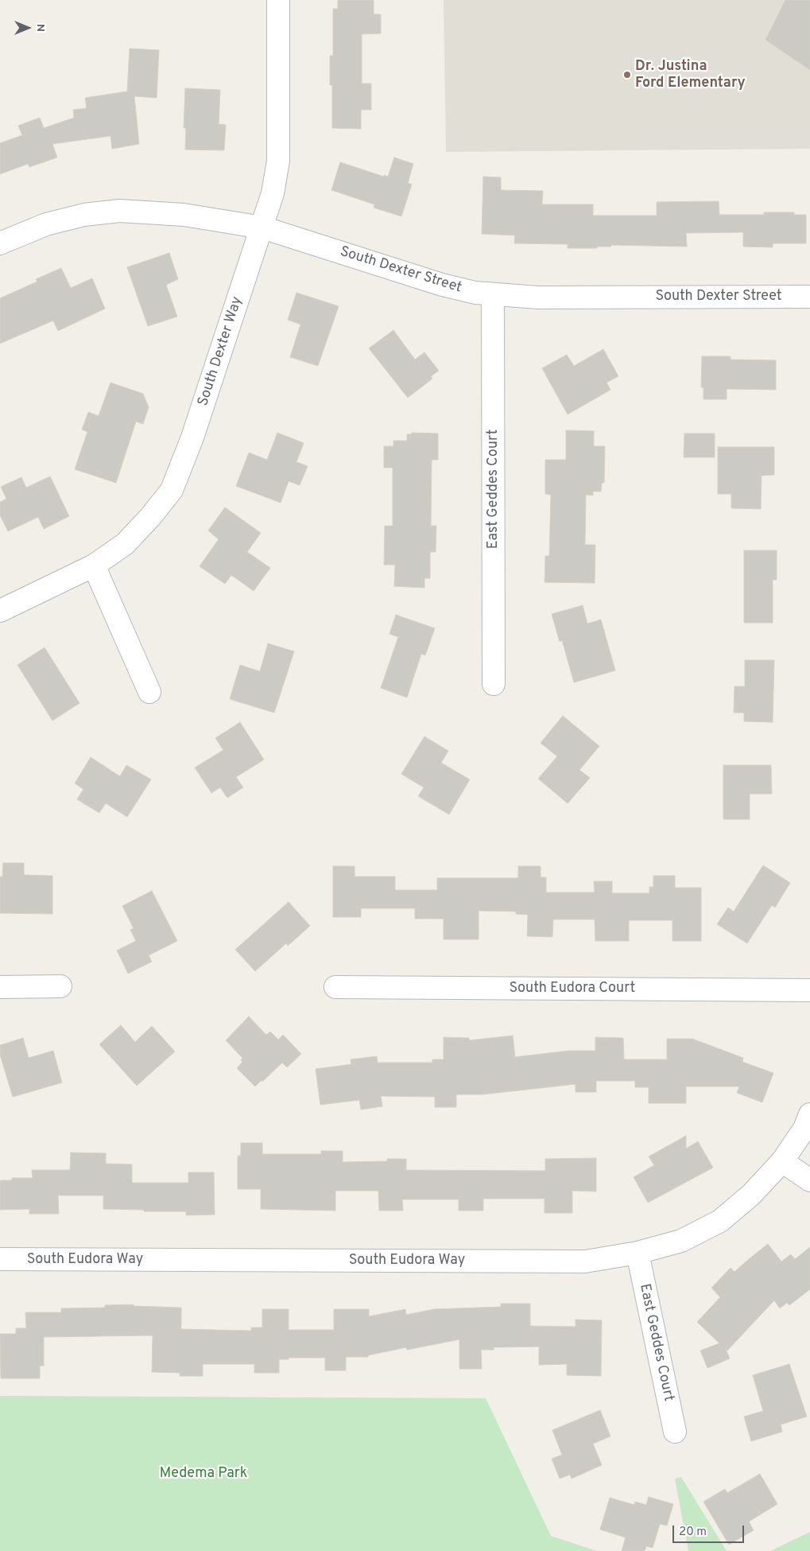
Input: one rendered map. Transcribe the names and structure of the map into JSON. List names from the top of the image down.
{
  "streets": {
    "street": [
      "South Dexter Street",
      "South Dexter Way",
      "East Geddes Court",
      "South Eudora Court",
      "South Eudora Way"
    ]
  },
  "crossings": [
    ["South Dexter Street", "South Dexter Way"],
    ["South Dexter Street", "East Geddes Court"],
    ["East Geddes Court", "South Eudora Way"]
  ],
  "parks": ["Medema Park"],
  "places": ["Dr. Justina Ford Elementary"],
  "scale_bar": "20 m",
  "north": "right"
}
